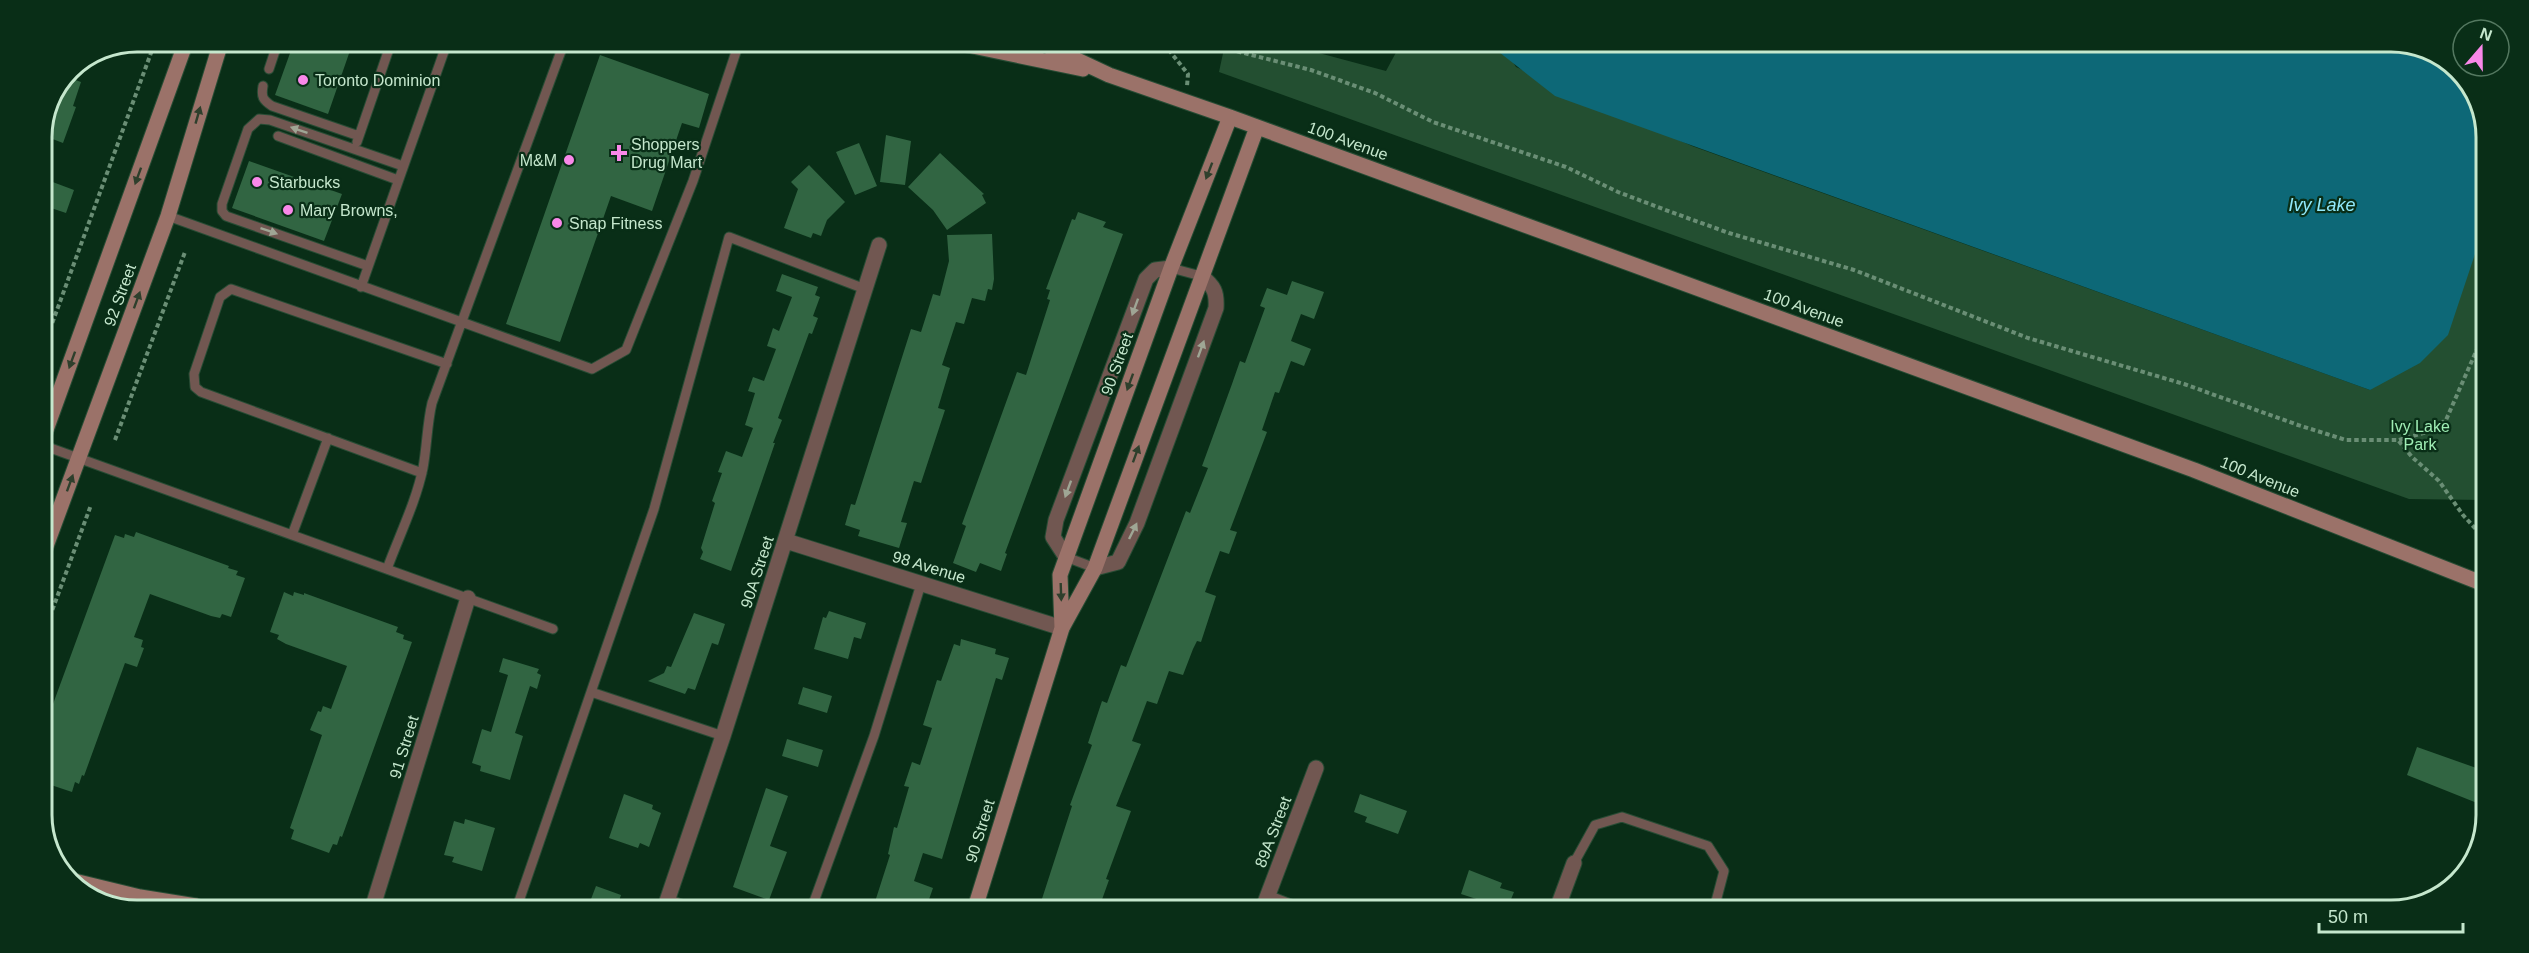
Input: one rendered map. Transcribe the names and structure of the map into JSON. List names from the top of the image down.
{
  "streets": {
    "main road": ["100 Avenue", "92 Street", "90 Street"],
    "street": [
      "98 Avenue",
      "90A Street",
      "91 Street",
      "89A Street"
    ]
  },
  "crossings": [
    ["100 Avenue", "90 Street"],
    ["90 Street", "98 Avenue"],
    ["98 Avenue", "90A Street"]
  ],
  "water": ["Ivy Lake"],
  "parks": ["Ivy Lake Park"],
  "places": {
    "other": [
      "Toronto Dominion",
      "M&M",
      "Starbucks",
      "Mary Browns,",
      "Snap Fitness"
    ],
    "health": ["Shoppers Drug Mart"]
  },
  "scale_bar": "50 m",
  "north": "top"
}
